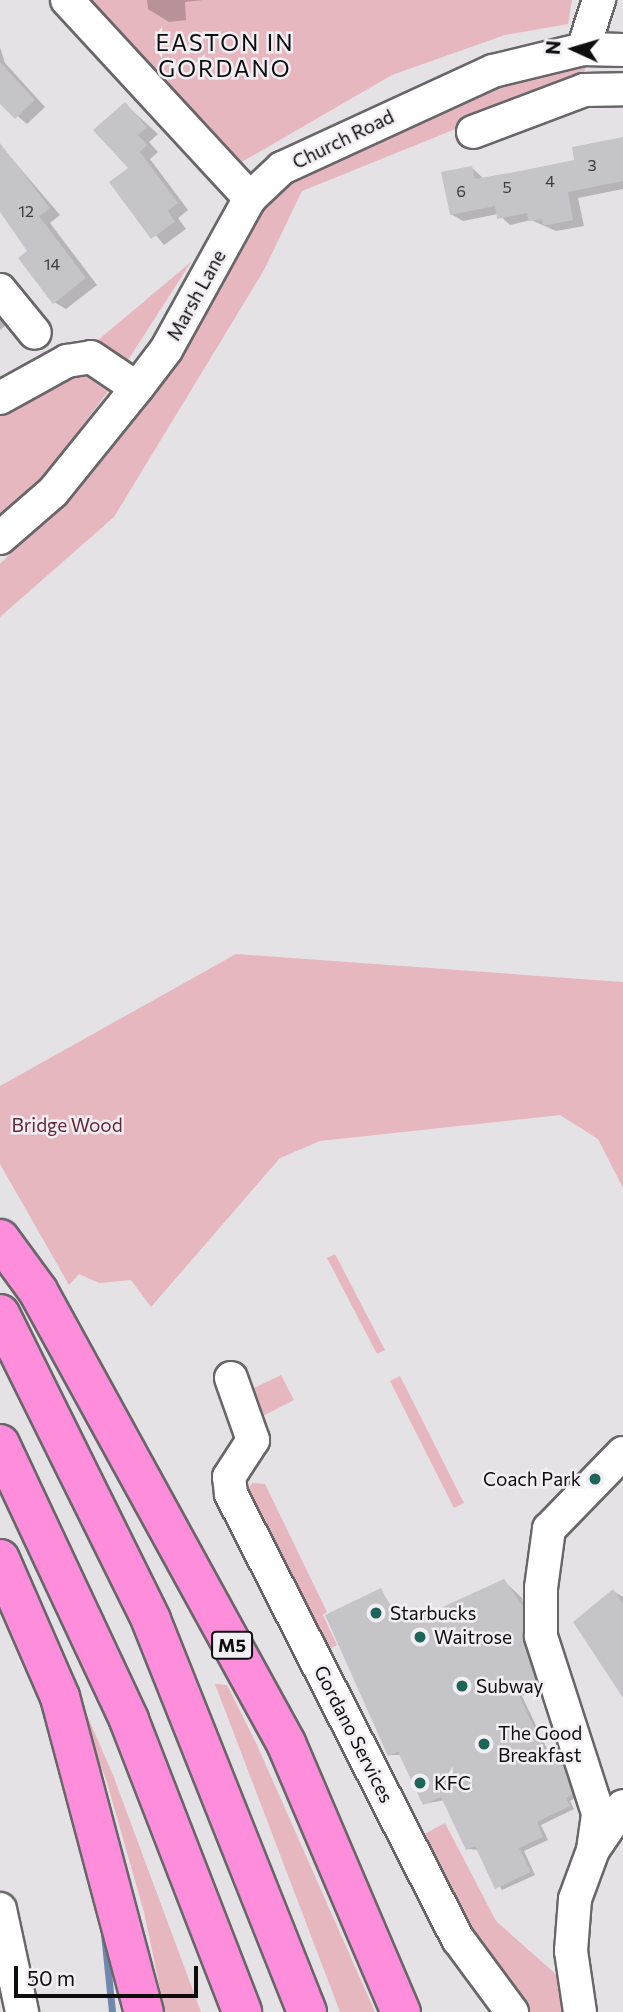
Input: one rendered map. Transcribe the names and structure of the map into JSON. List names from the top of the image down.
{
  "streets": {
    "highway": ["M5"],
    "street": ["Church Road", "Marsh Lane", "Gordano Services"]
  },
  "crossings": [
    ["Church Road", "Marsh Lane"]
  ],
  "districts": ["EASTON IN GORDANO"],
  "parks": ["Bridge Wood"],
  "places": [
    "Coach Park",
    "Starbucks",
    "Waitrose",
    "Subway",
    "The Good Breakfast",
    "KFC"
  ],
  "house_numbers": [
    "3",
    "4",
    "5",
    "6",
    "12",
    "14"
  ],
  "scale_bar": "50 m",
  "north": "left"
}
